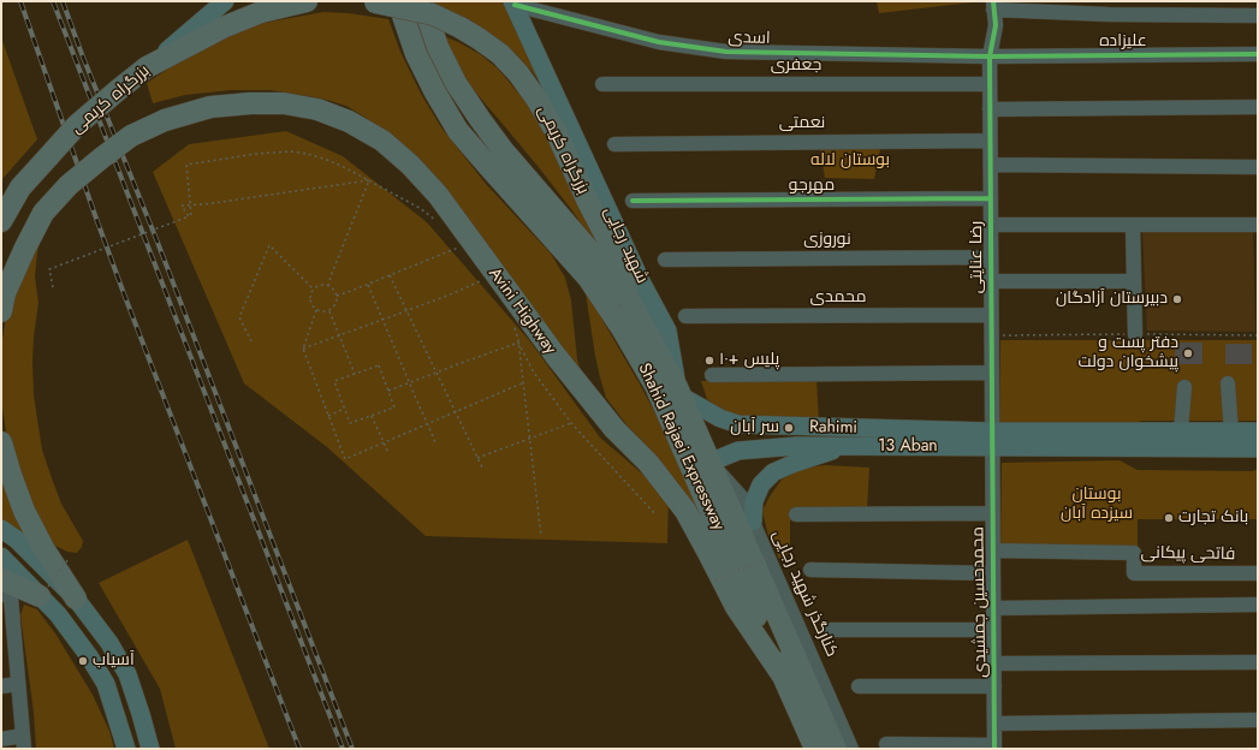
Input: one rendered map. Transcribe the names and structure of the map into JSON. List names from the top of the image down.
{
  "streets": {
    "highway": ["بزرگراه کریمی", "Avini Highway", "Shahid Rajaei Expressway"],
    "main road": ["شهید رجایی", "Rahimi", "13 Aban"],
    "street": [
      "اسدی",
      "علیزاده",
      "جعفری",
      "نعمتی",
      "مهرجو",
      "نوروزی",
      "رضا عنایتی",
      "محمدی",
      "فاتحی پیکانی",
      "کنارگذر شهید رجایی",
      "محمدحسین جمشیدی"
    ]
  },
  "crossings": [
    ["اسدی", "علیزاده"],
    ["اسدی", "شهید رجایی"],
    ["اسدی", "رضا عنایتی"],
    ["علیزاده", "رضا عنایتی"],
    ["جعفری", "رضا عنایتی"],
    ["بزرگراه کریمی", "Shahid Rajaei Expressway"],
    ["نعمتی", "رضا عنایتی"],
    ["مهرجو", "رضا عنایتی"],
    ["نوروزی", "رضا عنایتی"],
    ["شهید رجایی", "Rahimi"],
    ["شهید رجایی", "Shahid Rajaei Expressway"],
    ["رضا عنایتی", "محمدی"],
    ["رضا عنایتی", "Rahimi"],
    ["رضا عنایتی", "13 Aban"],
    ["رضا عنایتی", "محمدحسین جمشیدی"],
    ["Avini Highway", "Shahid Rajaei Expressway"],
    ["Rahimi", "Shahid Rajaei Expressway"],
    ["Rahimi", "13 Aban"],
    ["Rahimi", "محمدحسین جمشیدی"],
    ["Shahid Rajaei Expressway", "13 Aban"],
    ["Shahid Rajaei Expressway", "کنارگذر شهید رجایی"],
    ["13 Aban", "کنارگذر شهید رجایی"],
    ["13 Aban", "محمدحسین جمشیدی"],
    ["فاتحی پیکانی", "محمدحسین جمشیدی"]
  ],
  "parks": ["بوستان لاله", "بوستان سیزده آبان"],
  "places": [
    "دبیرستان آزادگان",
    "دفتر پست و پیشخوان دولت",
    "پلیس +۱۰",
    "سر آبان",
    "بانک تجارت",
    "آسیاب"
  ]
}
